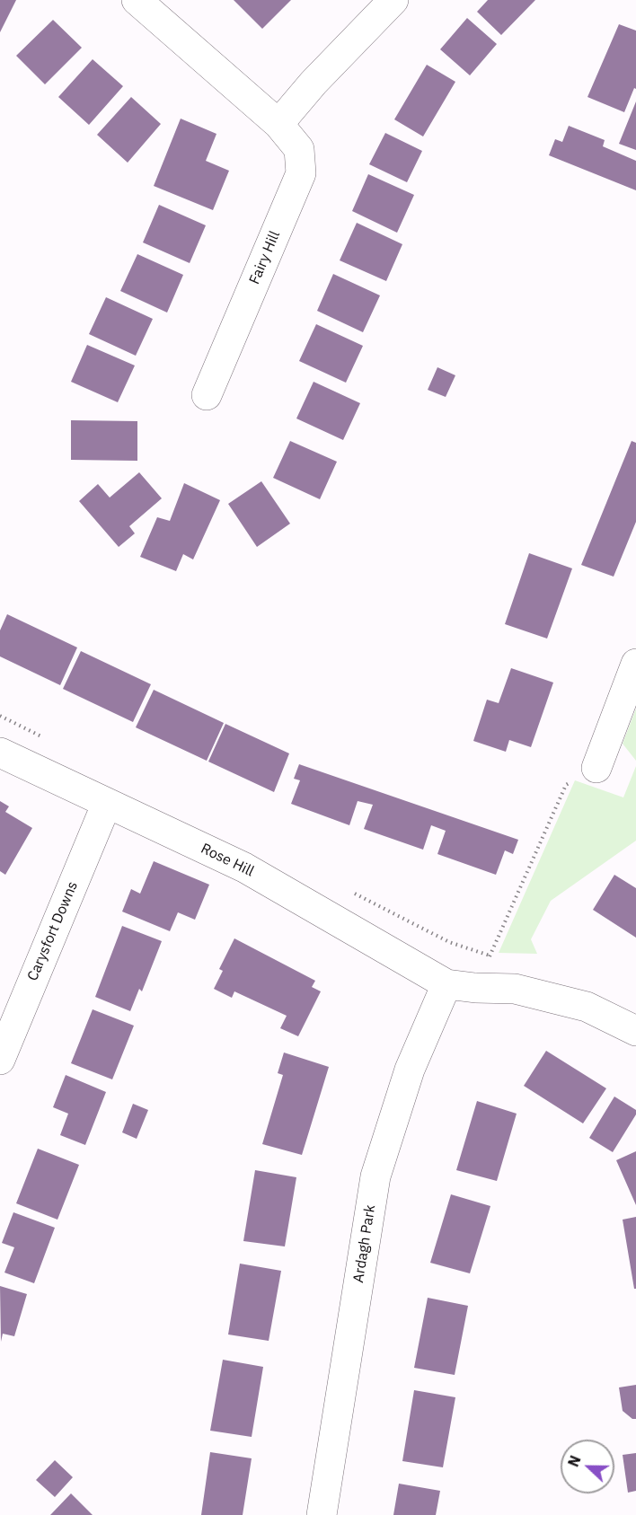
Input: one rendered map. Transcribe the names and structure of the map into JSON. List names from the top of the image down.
{
  "streets": {
    "street": [
      "Fairy Hill",
      "Rose Hill",
      "Carysfort Downs",
      "Ardagh Park"
    ]
  },
  "crossings": [
    ["Rose Hill", "Carysfort Downs"],
    ["Rose Hill", "Ardagh Park"]
  ],
  "north": "left"
}
